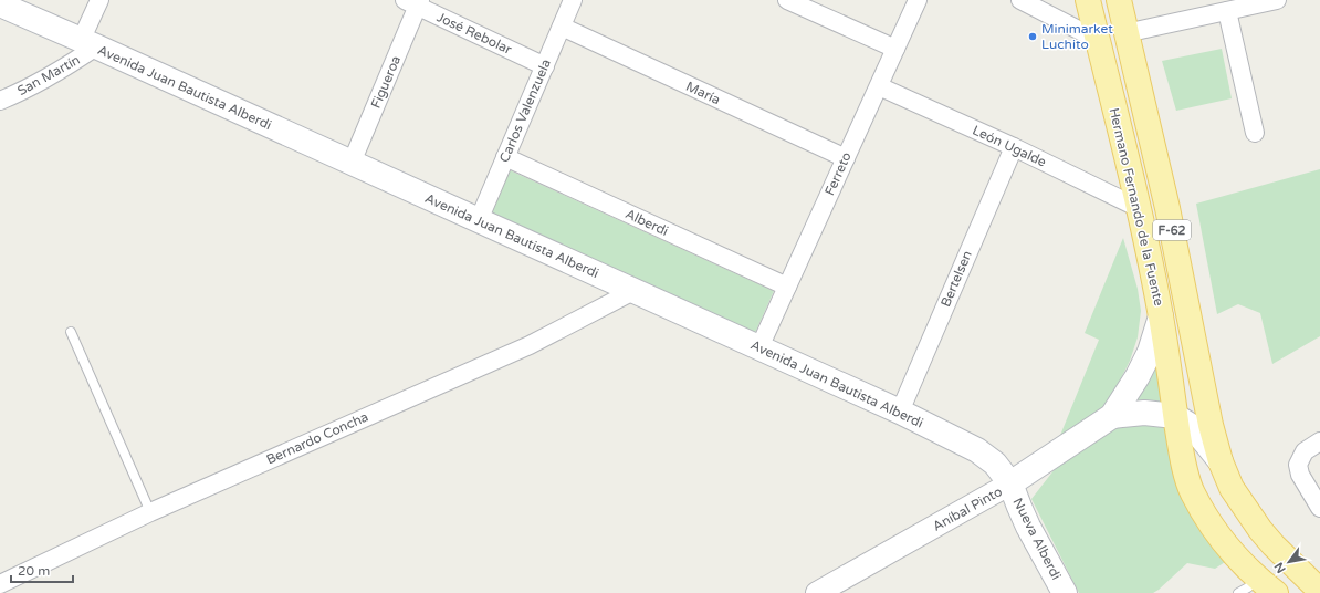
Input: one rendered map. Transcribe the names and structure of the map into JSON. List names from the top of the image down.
{
  "streets": {
    "main road": [
      "Avenida Juan Bautista Alberdi",
      "Hermano Fernando de la Fuente",
      "F-62",
      "Aníbal Pinto",
      "Nueva Alberdi"
    ],
    "street": [
      "José Rebolar",
      "San Martín",
      "Figueroa",
      "María",
      "Carlos Valenzuela",
      "León Ugalde",
      "Ferreto",
      "Alberdi",
      "Bertelsen",
      "Bernardo Concha"
    ]
  },
  "crossings": [
    ["José Rebolar", "Figueroa"],
    ["José Rebolar", "Carlos Valenzuela"],
    ["San Martín", "Avenida Juan Bautista Alberdi"],
    ["Figueroa", "Avenida Juan Bautista Alberdi"],
    ["Avenida Juan Bautista Alberdi", "Carlos Valenzuela"],
    ["Avenida Juan Bautista Alberdi", "Ferreto"],
    ["Avenida Juan Bautista Alberdi", "Bertelsen"],
    ["Avenida Juan Bautista Alberdi", "Bernardo Concha"],
    ["Avenida Juan Bautista Alberdi", "Aníbal Pinto"],
    ["Avenida Juan Bautista Alberdi", "Nueva Alberdi"],
    ["María", "Carlos Valenzuela"],
    ["María", "Ferreto"],
    ["Carlos Valenzuela", "Alberdi"],
    ["León Ugalde", "Ferreto"],
    ["León Ugalde", "Hermano Fernando de la Fuente"],
    ["León Ugalde", "Bertelsen"],
    ["Ferreto", "Alberdi"],
    ["Hermano Fernando de la Fuente", "F-62"],
    ["Hermano Fernando de la Fuente", "Aníbal Pinto"],
    ["F-62", "Aníbal Pinto"],
    ["Aníbal Pinto", "Nueva Alberdi"]
  ],
  "places": ["Minimarket Luchito"],
  "scale_bar": "20 m",
  "north": "bottom left"
}
